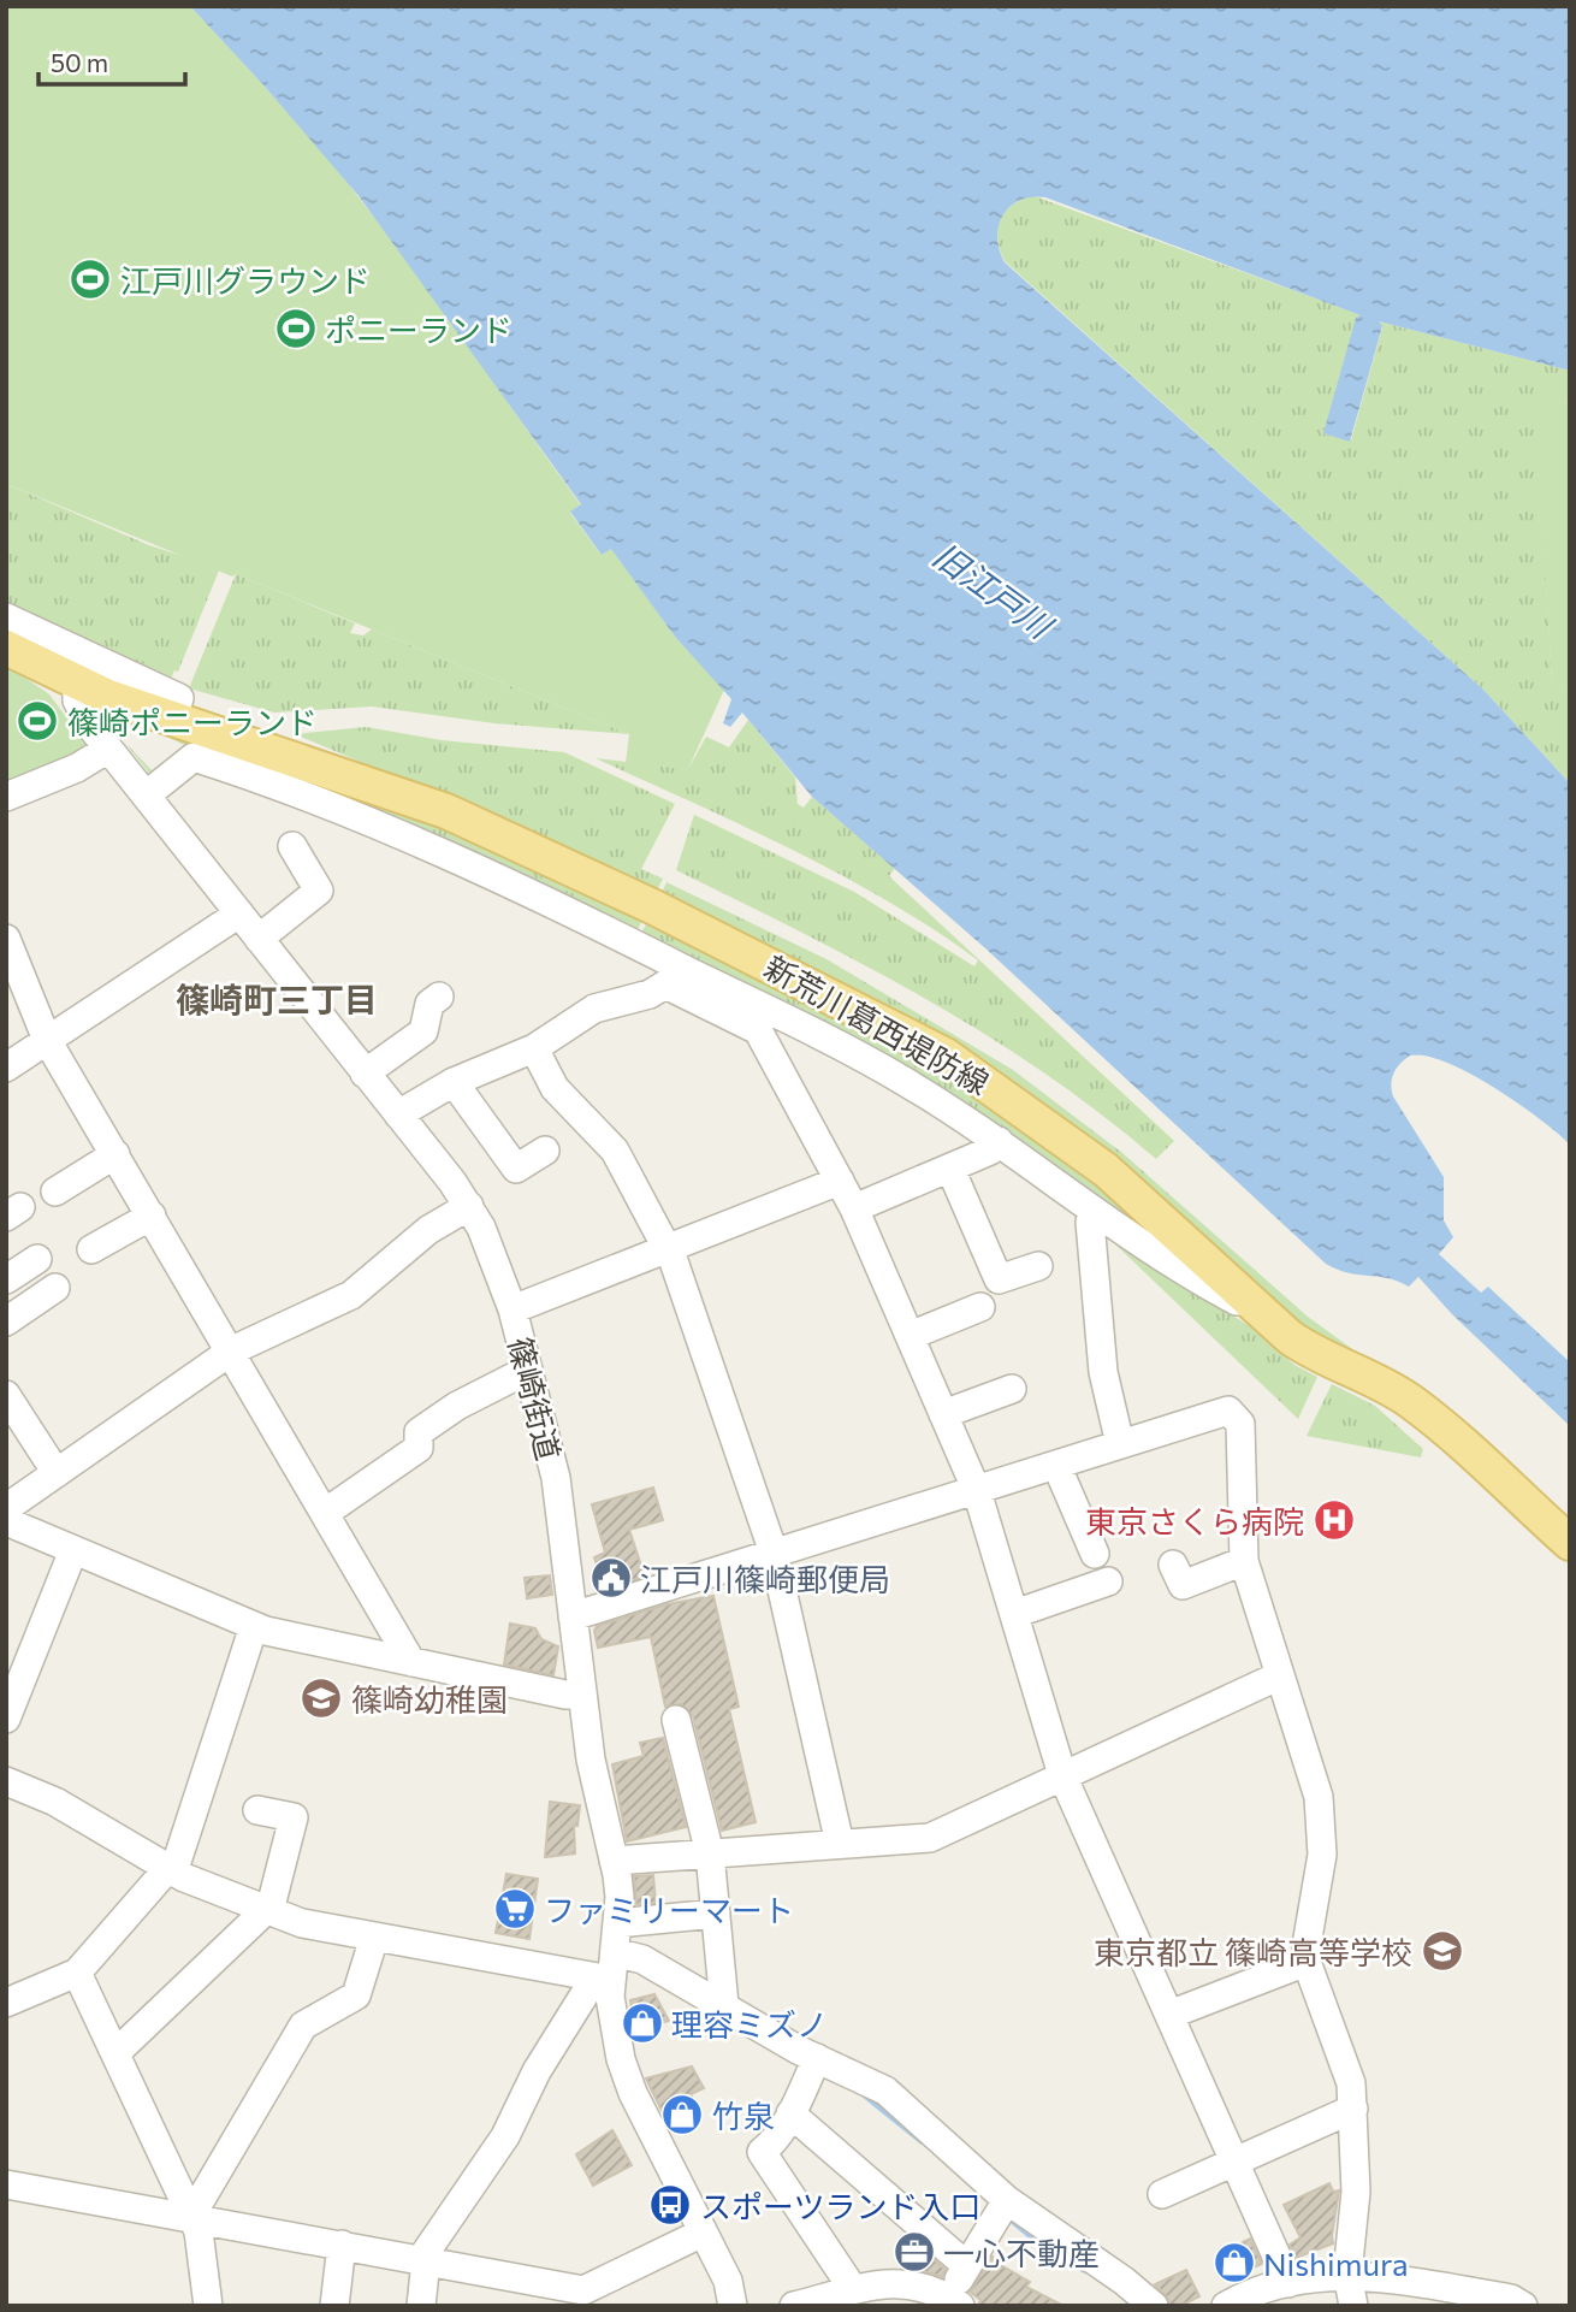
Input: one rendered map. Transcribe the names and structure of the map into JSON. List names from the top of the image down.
{
  "streets": {
    "main road": ["新荒川葛西堤防線"],
    "street": ["篠崎街道"]
  },
  "crossings": [
    ["新荒川葛西堤防線", "篠崎街道"]
  ],
  "districts": ["篠崎町三丁目"],
  "water": ["旧江戸川"],
  "places": {
    "sports": ["江戸川グラウンド", "ポニーランド", "篠崎ポニーランド"],
    "hospital": ["東京さくら病院"],
    "public building": ["江戸川篠崎郵便局"],
    "school or university": ["篠崎幼稚園", "東京都立 篠崎高等学校"],
    "supermarket": ["ファミリーマート"],
    "shop": ["理容ミズノ", "竹泉", "Nishimura"],
    "bus stop": ["スポーツランド入口"],
    "office": ["一心不動産"]
  },
  "scale_bar": "50 m"
}
